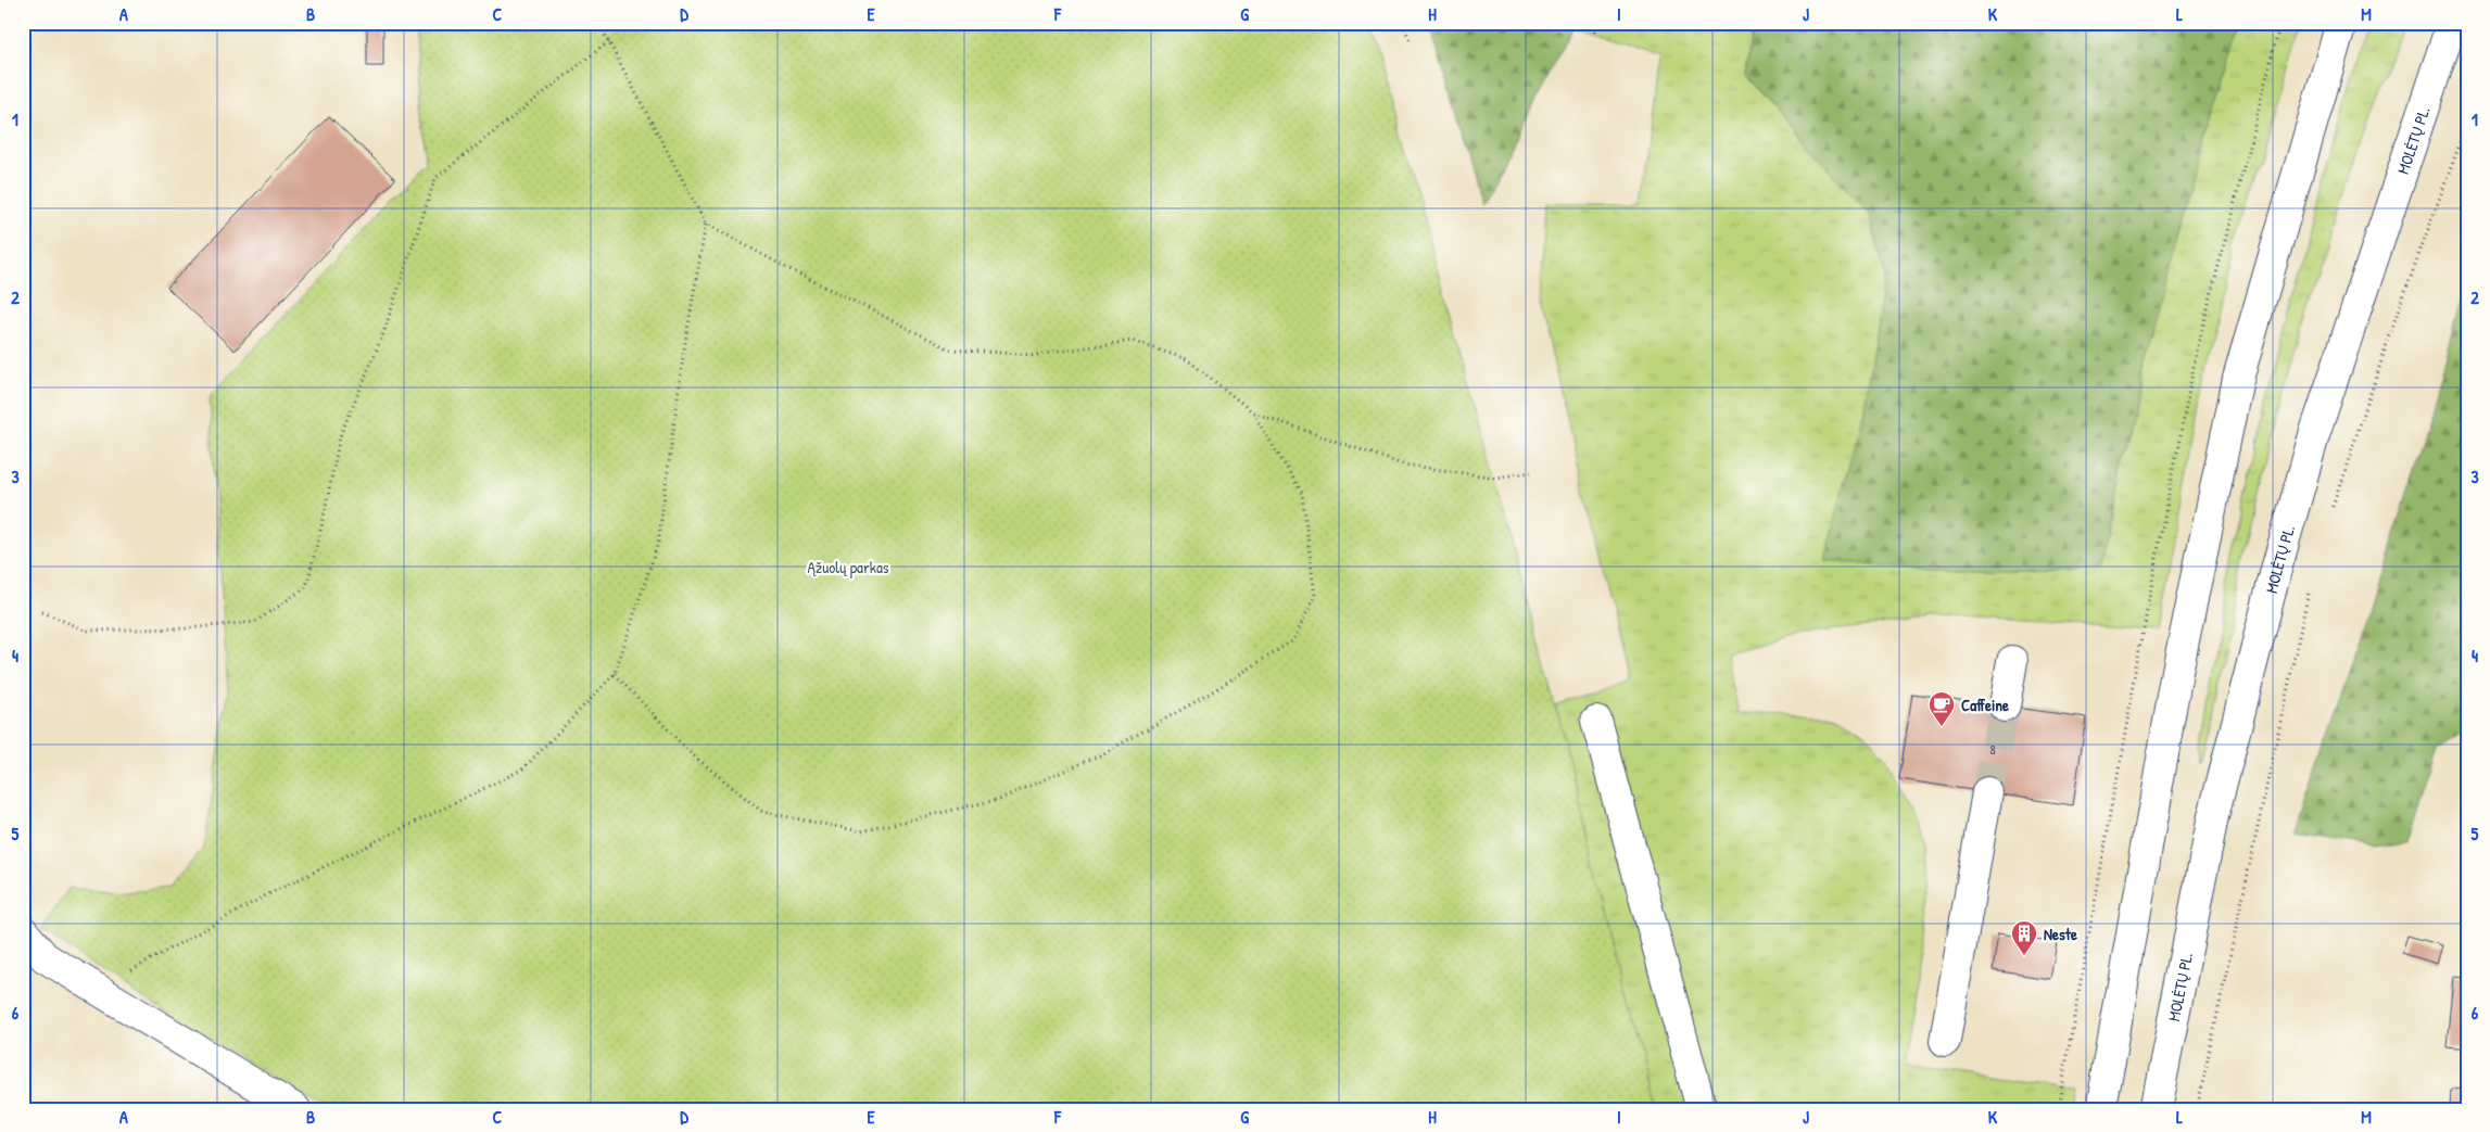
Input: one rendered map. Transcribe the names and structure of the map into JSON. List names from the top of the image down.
{
  "streets": {
    "main road": ["MOLĖTŲ PL."]
  },
  "parks": ["Ąžuolų parkas"],
  "places": {
    "cafe": ["Caffeine"],
    "building": ["Neste"]
  },
  "house_numbers": ["8"],
  "grid": {
    "columns": [
      "A",
      "B",
      "C",
      "D",
      "E",
      "F",
      "G",
      "H",
      "I",
      "J",
      "K",
      "L",
      "M"
    ],
    "rows": [
      "1",
      "2",
      "3",
      "4",
      "5",
      "6"
    ]
  }
}
